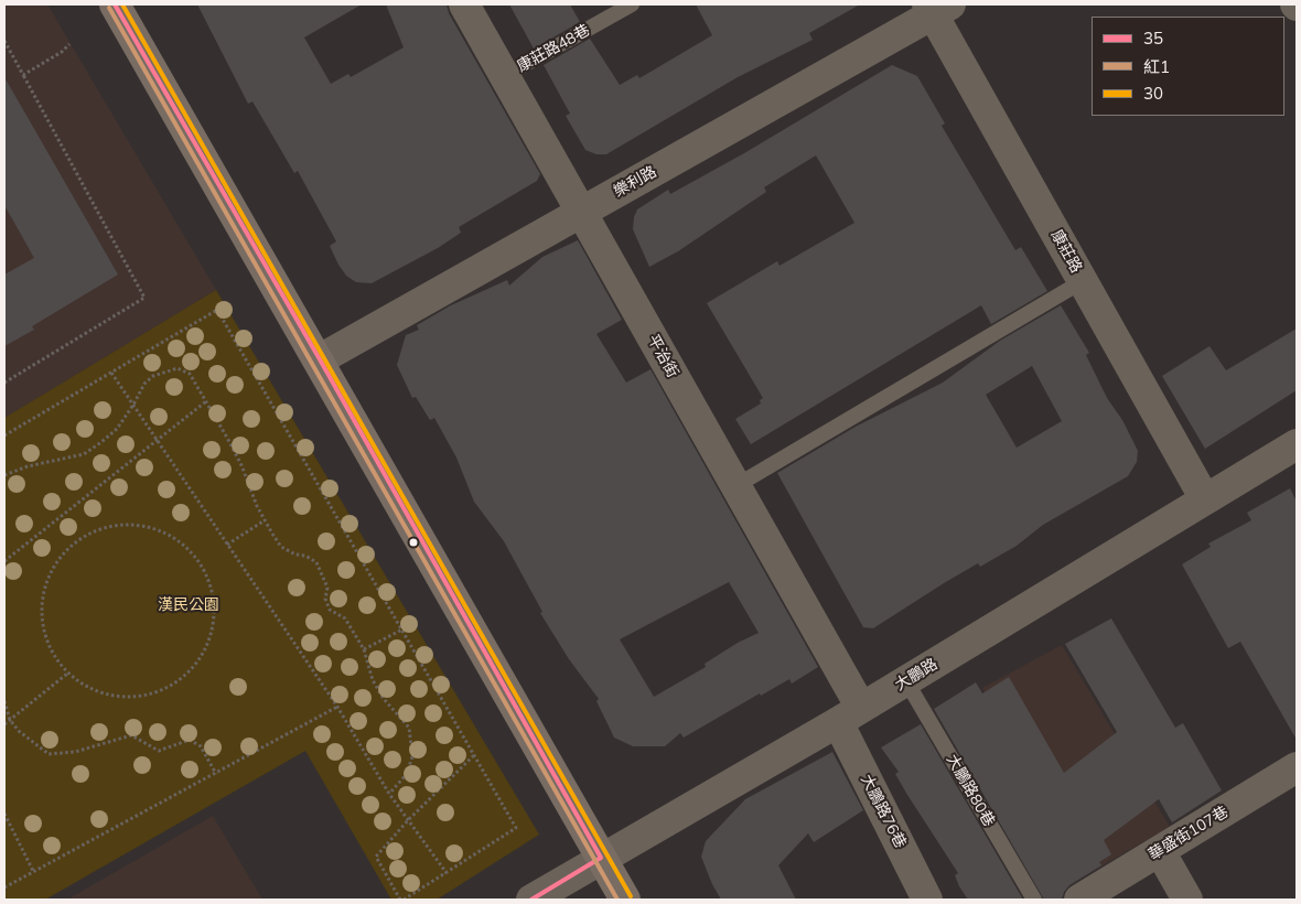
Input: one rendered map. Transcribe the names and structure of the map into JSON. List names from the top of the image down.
{
  "streets": {
    "street": [
      "樂利路",
      "康莊路",
      "平治街",
      "大鵬路",
      "大鵬路76巷",
      "華盛街107巷"
    ],
    "lane": ["康莊路48巷", "大鵬路80巷"]
  },
  "crossings": [
    ["康莊路48巷", "平治街"],
    ["樂利路", "康莊路"],
    ["樂利路", "平治街"],
    ["康莊路", "大鵬路"],
    ["平治街", "大鵬路"],
    ["平治街", "大鵬路76巷"],
    ["大鵬路", "大鵬路80巷"],
    ["大鵬路", "大鵬路76巷"]
  ],
  "parks": ["漢民公園"],
  "lines": ["transit line 35", "transit line 30", "transit line 紅1"],
  "legend": ["35", "紅1", "30"]
}
